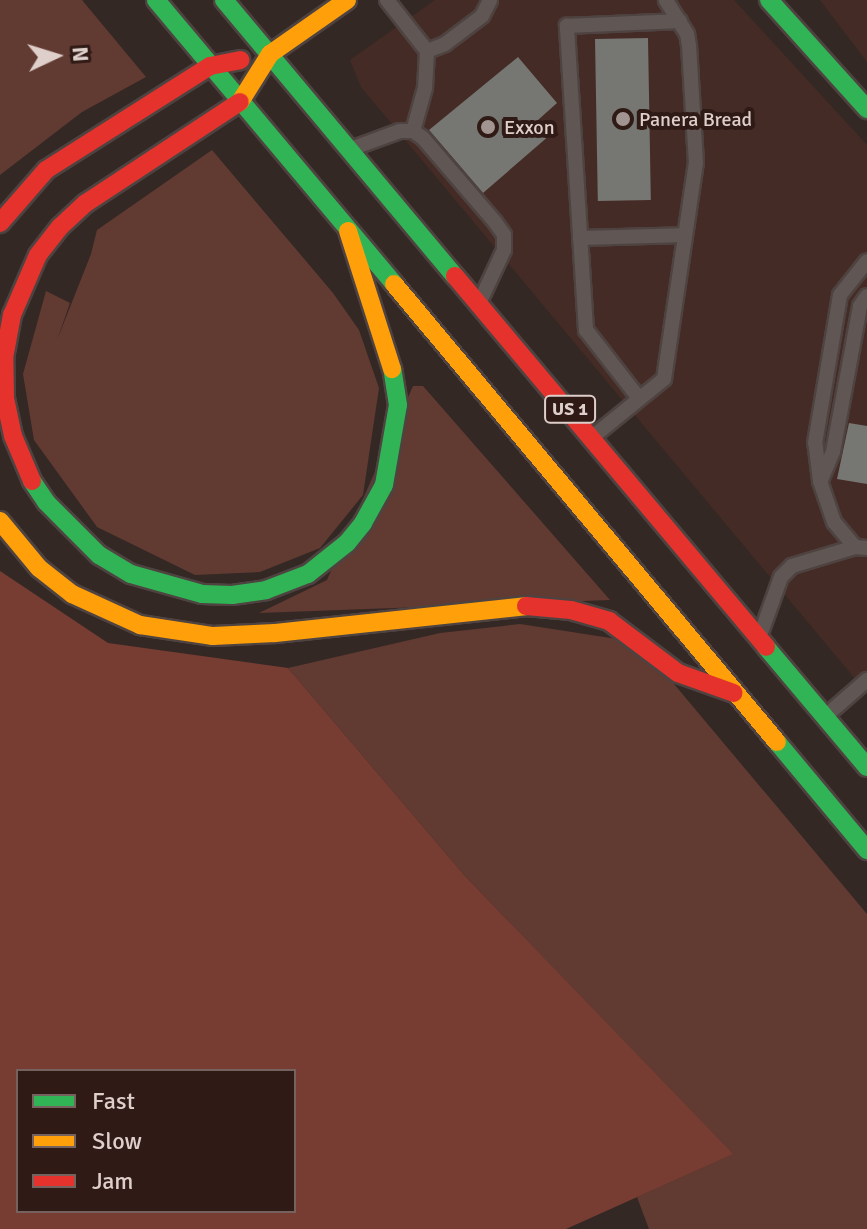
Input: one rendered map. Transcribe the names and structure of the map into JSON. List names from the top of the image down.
{
  "streets": {
    "main road": ["US 1"]
  },
  "places": ["Panera Bread", "Exxon"],
  "legend": ["Fast", "Slow", "Jam"],
  "north": "right"
}
